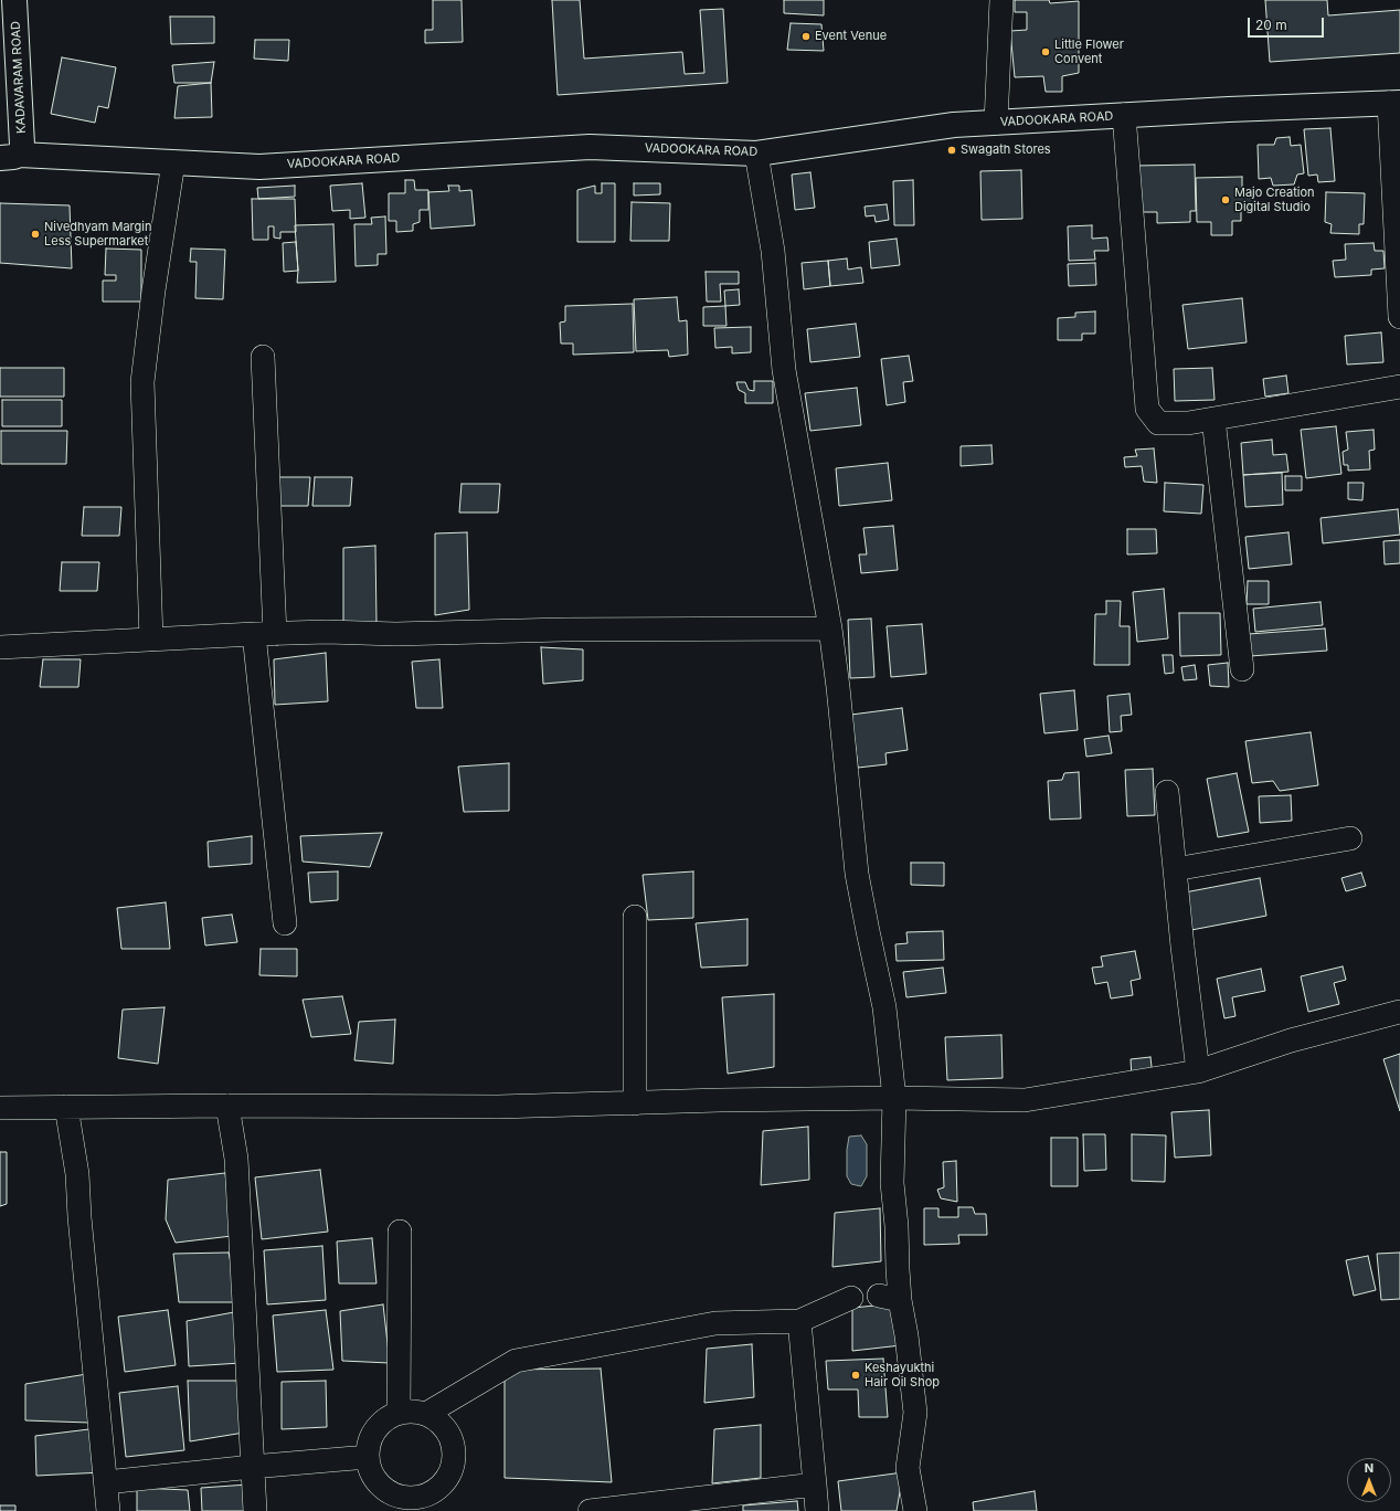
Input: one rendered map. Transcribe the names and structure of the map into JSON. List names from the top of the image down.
{
  "streets": {
    "street": ["KADAVARAM ROAD", "VADOOKARA ROAD"]
  },
  "crossings": [
    ["KADAVARAM ROAD", "VADOOKARA ROAD"]
  ],
  "places": [
    "Event Venue",
    "Little Flower Convent",
    "Swagath Stores",
    "Majo Creation Digital Studio",
    "Nivedhyam Margin Less Supermarket",
    "Keshayukthi Hair Oil Shop"
  ],
  "scale_bar": "20 m",
  "north": "top"
}
